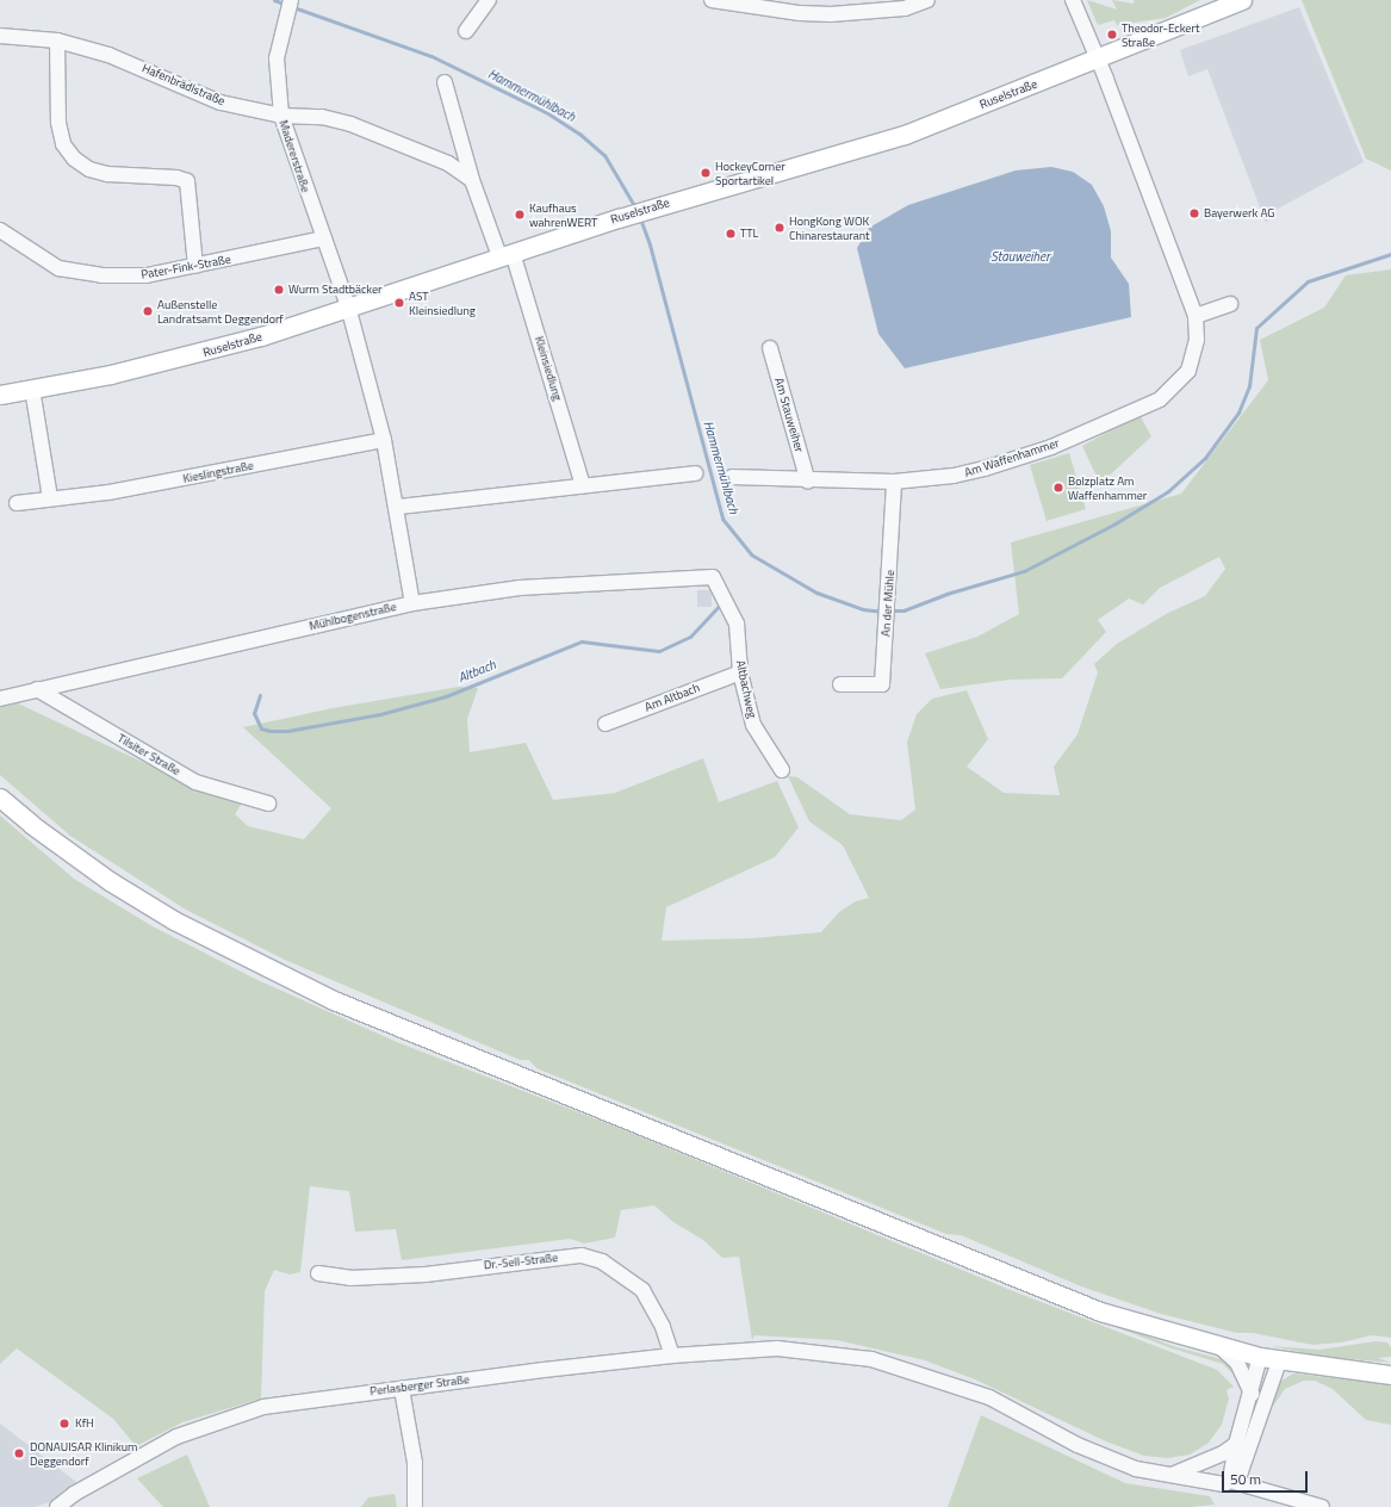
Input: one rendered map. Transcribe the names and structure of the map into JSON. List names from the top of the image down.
{
  "streets": {
    "main road": ["Ruselstraße"],
    "street": [
      "Hafenbrädlstraße",
      "Madererstraße",
      "Pater-Fink-Straße",
      "Kleinsiedlung",
      "Am Stauweiher",
      "Am Waffenhammer",
      "Kieslingstraße",
      "An der Mühle",
      "Mühlbogenstraße",
      "Altbachweg",
      "Am Altbach",
      "Tilsiter Straße",
      "Dr.-Sell-Straße",
      "Perlasberger Straße"
    ]
  },
  "crossings": [
    ["Hafenbrädlstraße", "Madererstraße"],
    ["Ruselstraße", "Madererstraße"],
    ["Ruselstraße", "Kleinsiedlung"],
    ["Ruselstraße", "Am Waffenhammer"],
    ["Madererstraße", "Pater-Fink-Straße"],
    ["Am Stauweiher", "Am Waffenhammer"],
    ["Am Waffenhammer", "An der Mühle"],
    ["Mühlbogenstraße", "Altbachweg"],
    ["Mühlbogenstraße", "Tilsiter Straße"],
    ["Altbachweg", "Am Altbach"],
    ["Dr.-Sell-Straße", "Perlasberger Straße"]
  ],
  "water": ["Hammermühlbach", "Stauweiher", "Altbach"],
  "places": [
    "Theodor-Eckert Straße",
    "HockeyCorner Sportartikel",
    "Bayerwerk AG",
    "Kaufhaus wahrenWERT",
    "HongKong WOK Chinarestaurant",
    "TTL",
    "Wurm Stadtbäcker",
    "AST Kleinsiedlung",
    "Außenstelle Landratsamt Deggendorf",
    "Bolzplatz Am Waffenhammer",
    "KfH",
    "DONAUISAR Klinikum Deggendorf"
  ],
  "scale_bar": "50 m"
}
